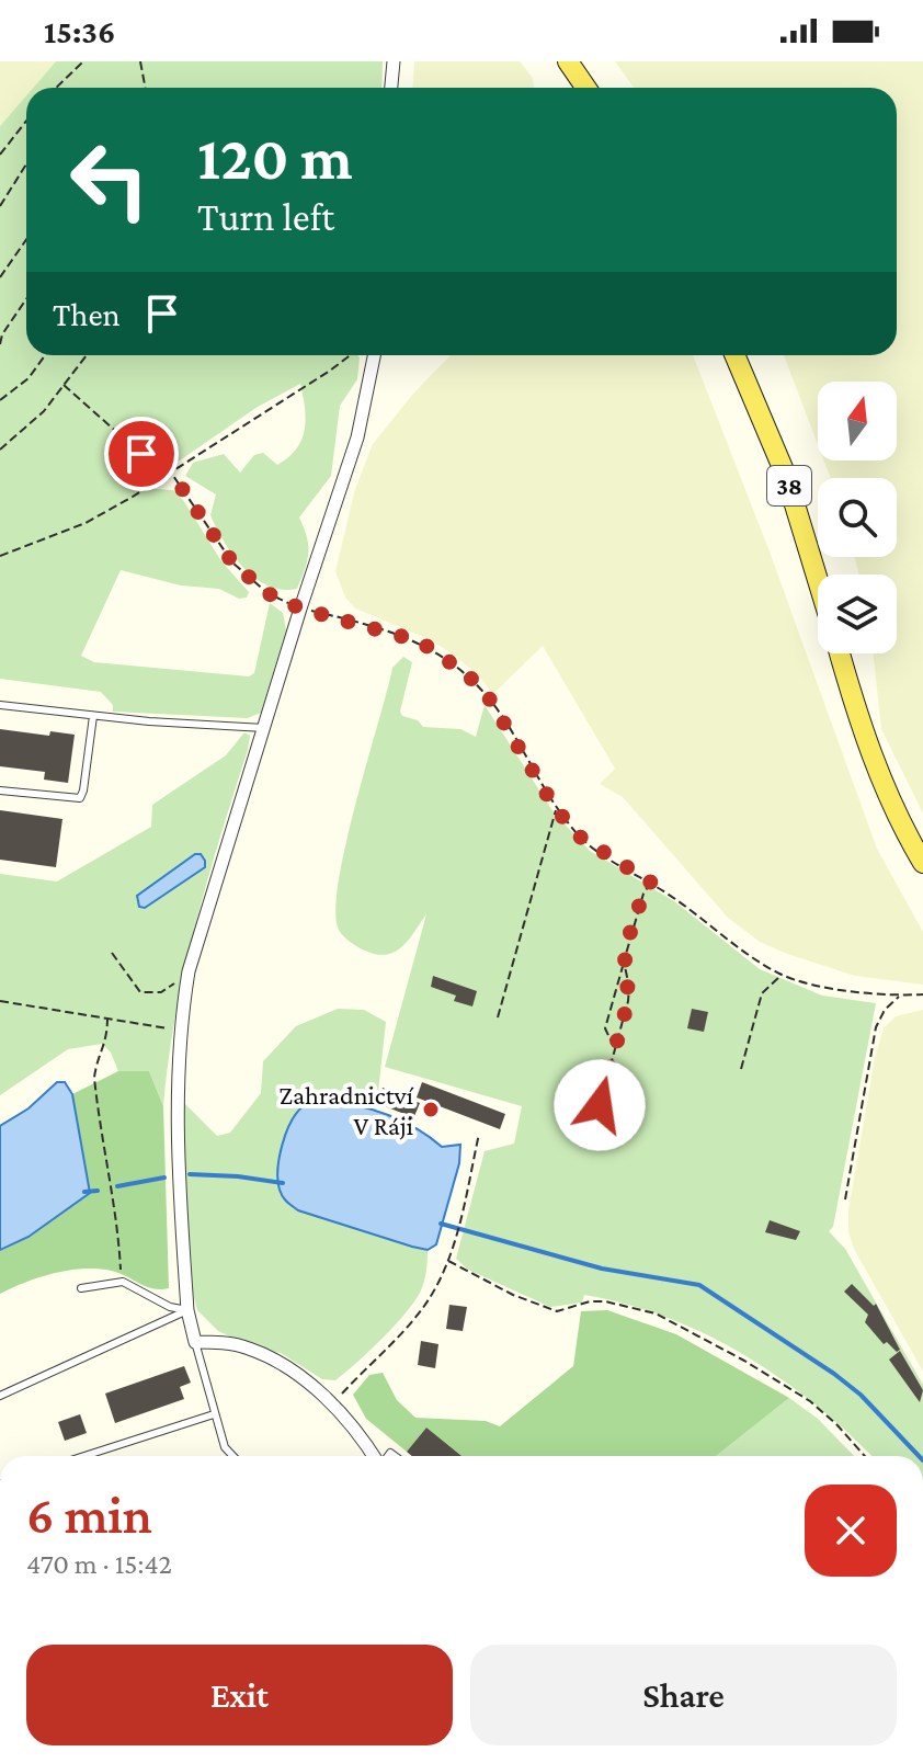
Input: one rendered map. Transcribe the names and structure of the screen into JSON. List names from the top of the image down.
{
  "streets": {
    "main road": ["38"]
  },
  "places": ["Zahradnictví V Ráji"],
  "north": "top",
  "page": {
    "status": "15:36",
    "turn": ["120 m", "Turn left"],
    "then": "Then",
    "heading": ["6 min", "470 m · 15:42"],
    "buttons": ["Exit", "Share"]
  }
}
